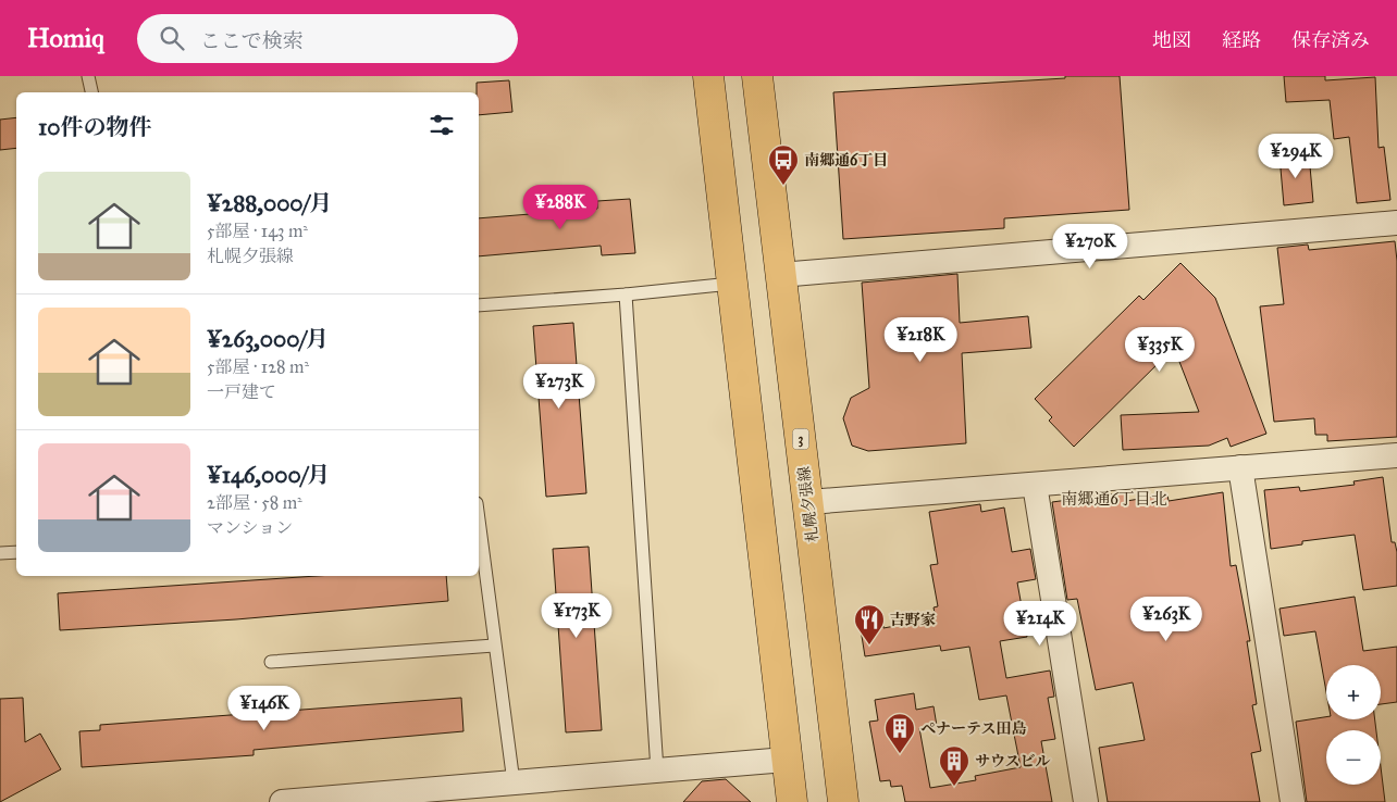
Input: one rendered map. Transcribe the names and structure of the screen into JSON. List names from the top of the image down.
{
  "streets": {
    "main road": ["3", "札幌夕張線"]
  },
  "districts": ["南郷通6丁目北"],
  "places": {
    "bus stop": ["南郷通6丁目"],
    "restaurant": ["吉野家"],
    "building": ["ペナーテス田島", "サウスビル"]
  },
  "page": {
    "header": "Homiq",
    "search": "ここで検索",
    "nav": ["地図", "経路", "保存済み"],
    "heading": "10件の物件",
    "price": [
      "¥294K",
      "¥288K",
      "¥270K",
      "¥218K",
      "¥335K",
      "¥273K",
      "¥173K",
      "¥263K",
      "¥214K",
      "¥146K"
    ],
    "list": [
      {
        "name": "¥288,000/月",
        "note": "5部屋 · 143 m² · 札幌夕張線"
      },
      {
        "name": "¥263,000/月",
        "note": "5部屋 · 128 m² · 一戸建て"
      },
      {
        "name": "¥146,000/月",
        "note": "2部屋 · 58 m² · マンション"
      }
    ],
    "map_buttons": ["+", "−"]
  }
}
